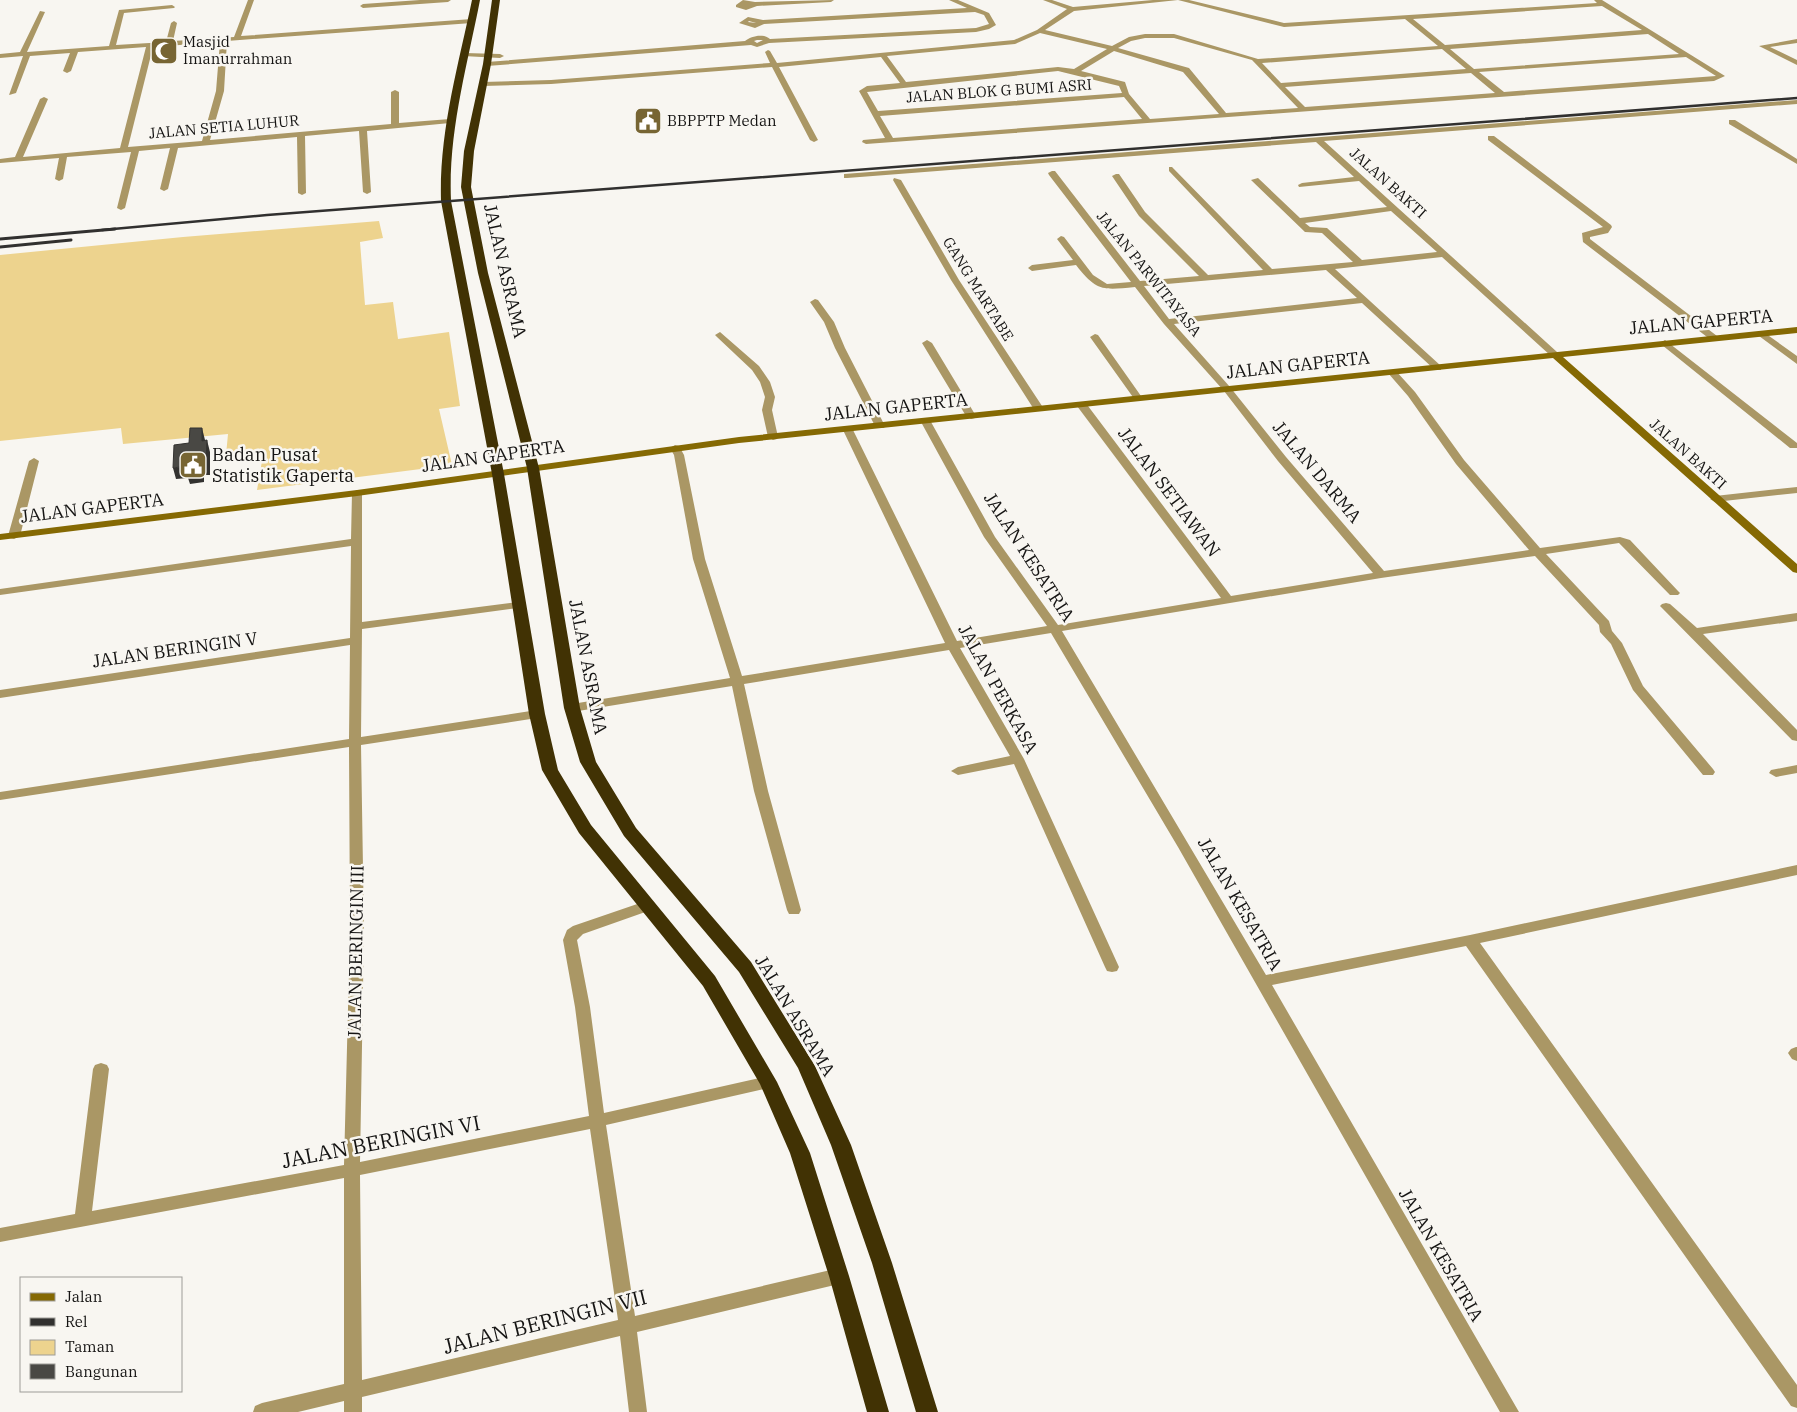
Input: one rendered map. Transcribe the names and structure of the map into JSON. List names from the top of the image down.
{
  "streets": {
    "highway": ["JALAN ASRAMA"],
    "street": [
      "JALAN BLOK G BUMI ASRI",
      "JALAN SETIA LUHUR",
      "JALAN BAKTI",
      "JALAN PARWITAYASA",
      "GANG MARTABE",
      "JALAN GAPERTA",
      "JALAN DARMA",
      "JALAN SETIAWAN",
      "JALAN KESATRIA",
      "JALAN BERINGIN V",
      "JALAN PERKASA",
      "JALAN BERINGIN III",
      "JALAN BERINGIN VI",
      "JALAN BERINGIN VII"
    ]
  },
  "crossings": [
    ["JALAN BAKTI", "JALAN GAPERTA"],
    ["JALAN ASRAMA", "JALAN GAPERTA"],
    ["JALAN PARWITAYASA", "JALAN GAPERTA"],
    ["JALAN PARWITAYASA", "JALAN DARMA"],
    ["GANG MARTABE", "JALAN GAPERTA"],
    ["JALAN GAPERTA", "JALAN DARMA"],
    ["JALAN GAPERTA", "JALAN SETIAWAN"],
    ["JALAN GAPERTA", "JALAN KESATRIA"],
    ["JALAN GAPERTA", "JALAN PERKASA"],
    ["JALAN GAPERTA", "JALAN BERINGIN III"],
    ["JALAN BERINGIN V", "JALAN BERINGIN III"],
    ["JALAN BERINGIN III", "JALAN BERINGIN VI"],
    ["JALAN BERINGIN III", "JALAN BERINGIN VII"]
  ],
  "places": {
    "mosque": ["Masjid Imanurrahman"],
    "public building": ["BBPPTP Medan", "Badan Pusat Statistik Gaperta"]
  },
  "legend": [
    "Jalan",
    "Rel",
    "Taman",
    "Bangunan"
  ]
}
